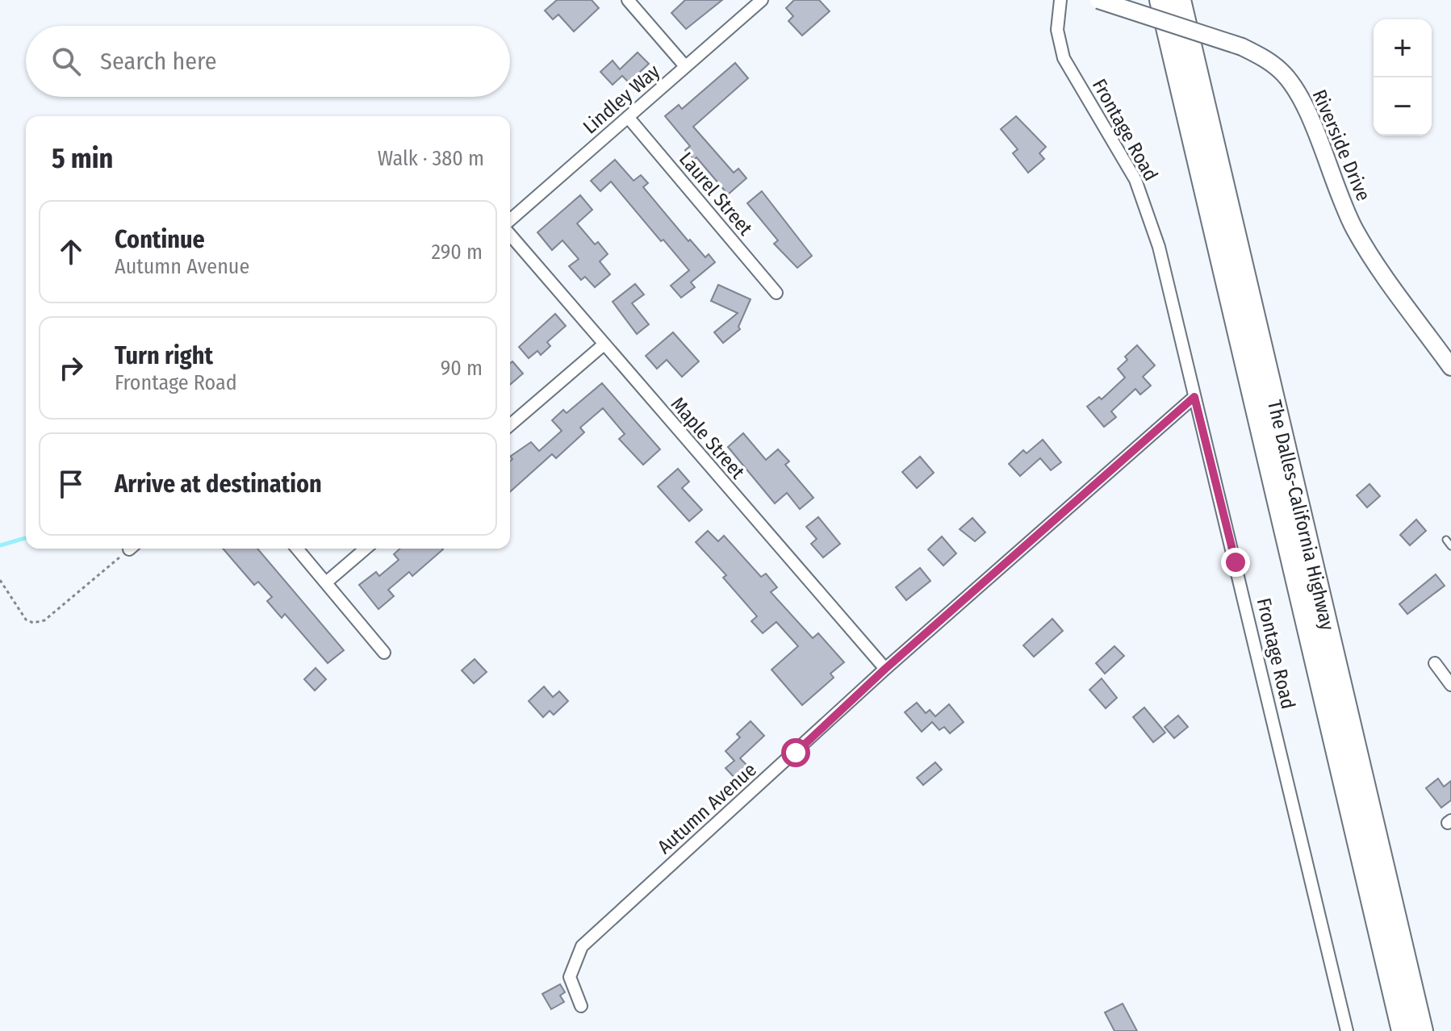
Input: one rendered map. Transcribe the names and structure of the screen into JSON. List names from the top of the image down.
{
  "streets": {
    "highway": ["The Dalles-California Highway"],
    "street": [
      "Lindley Way",
      "Frontage Road",
      "Riverside Drive",
      "Laurel Street",
      "Maple Street",
      "Autumn Avenue"
    ]
  },
  "crossings": [
    ["Lindley Way", "Laurel Street"],
    ["Frontage Road", "Autumn Avenue"],
    ["Maple Street", "Autumn Avenue"]
  ],
  "page": {
    "map_buttons": ["+", "−"],
    "search": "Search here",
    "heading": ["5 min", "Walk · 380 m"],
    "list": [
      ["Continue", "Autumn Avenue", "290 m"],
      ["Turn right", "Frontage Road", "90 m"],
      "Arrive at destination"
    ]
  }
}
